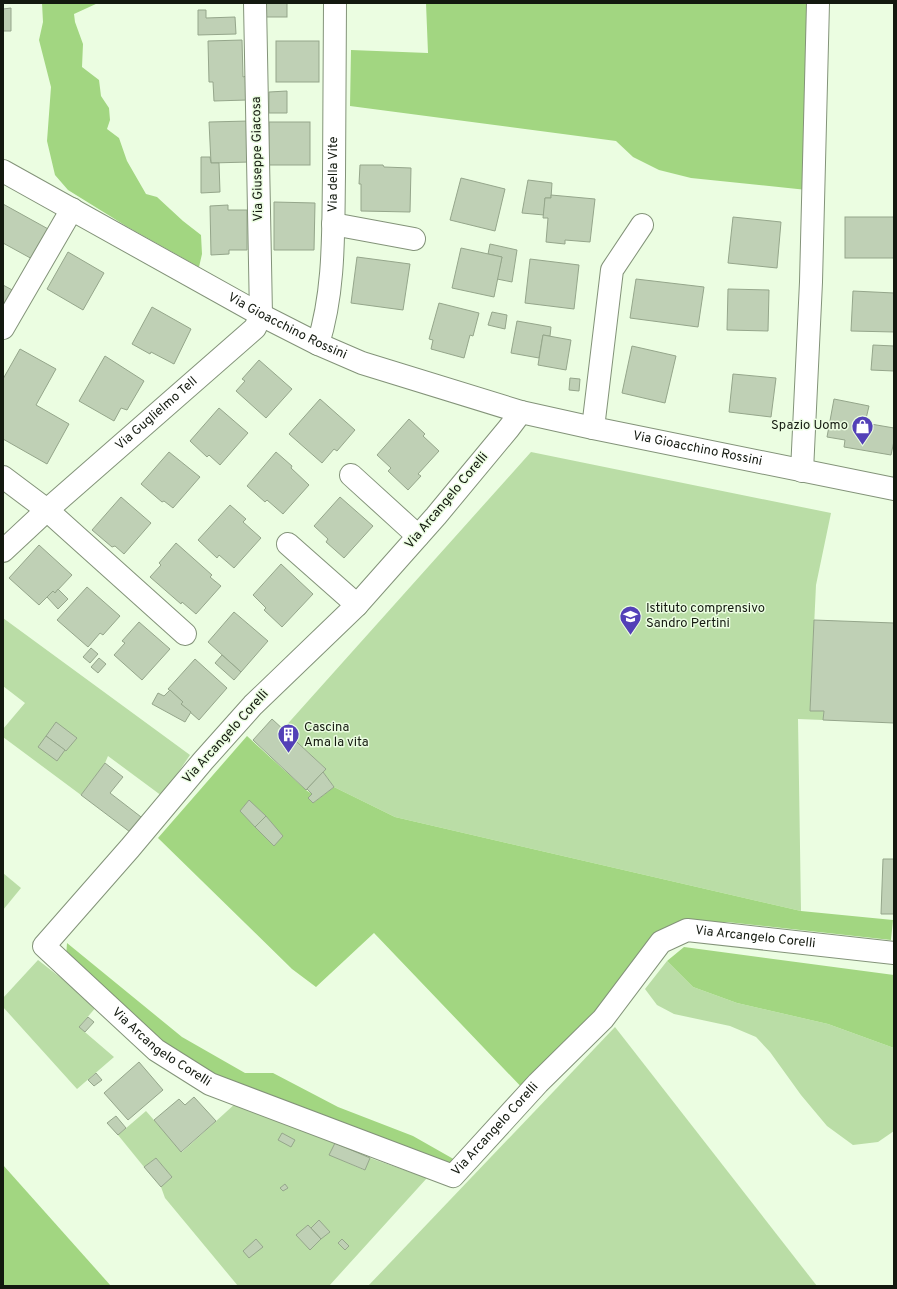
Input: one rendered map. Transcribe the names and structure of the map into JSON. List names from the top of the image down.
{
  "streets": {
    "street": [
      "Via Giuseppe Giacosa",
      "Via della Vite",
      "Via Gioacchino Rossini",
      "Via Guglielmo Tell",
      "Via Arcangelo Corelli"
    ]
  },
  "crossings": [
    ["Via Giuseppe Giacosa", "Via Gioacchino Rossini"],
    ["Via Giuseppe Giacosa", "Via Guglielmo Tell"],
    ["Via della Vite", "Via Gioacchino Rossini"],
    ["Via Gioacchino Rossini", "Via Guglielmo Tell"],
    ["Via Gioacchino Rossini", "Via Arcangelo Corelli"]
  ],
  "places": {
    "shop": ["Spazio Uomo"],
    "school or university": ["Istituto comprensivo Sandro Pertini"],
    "building": ["Cascina Ama la vita"]
  }
}
